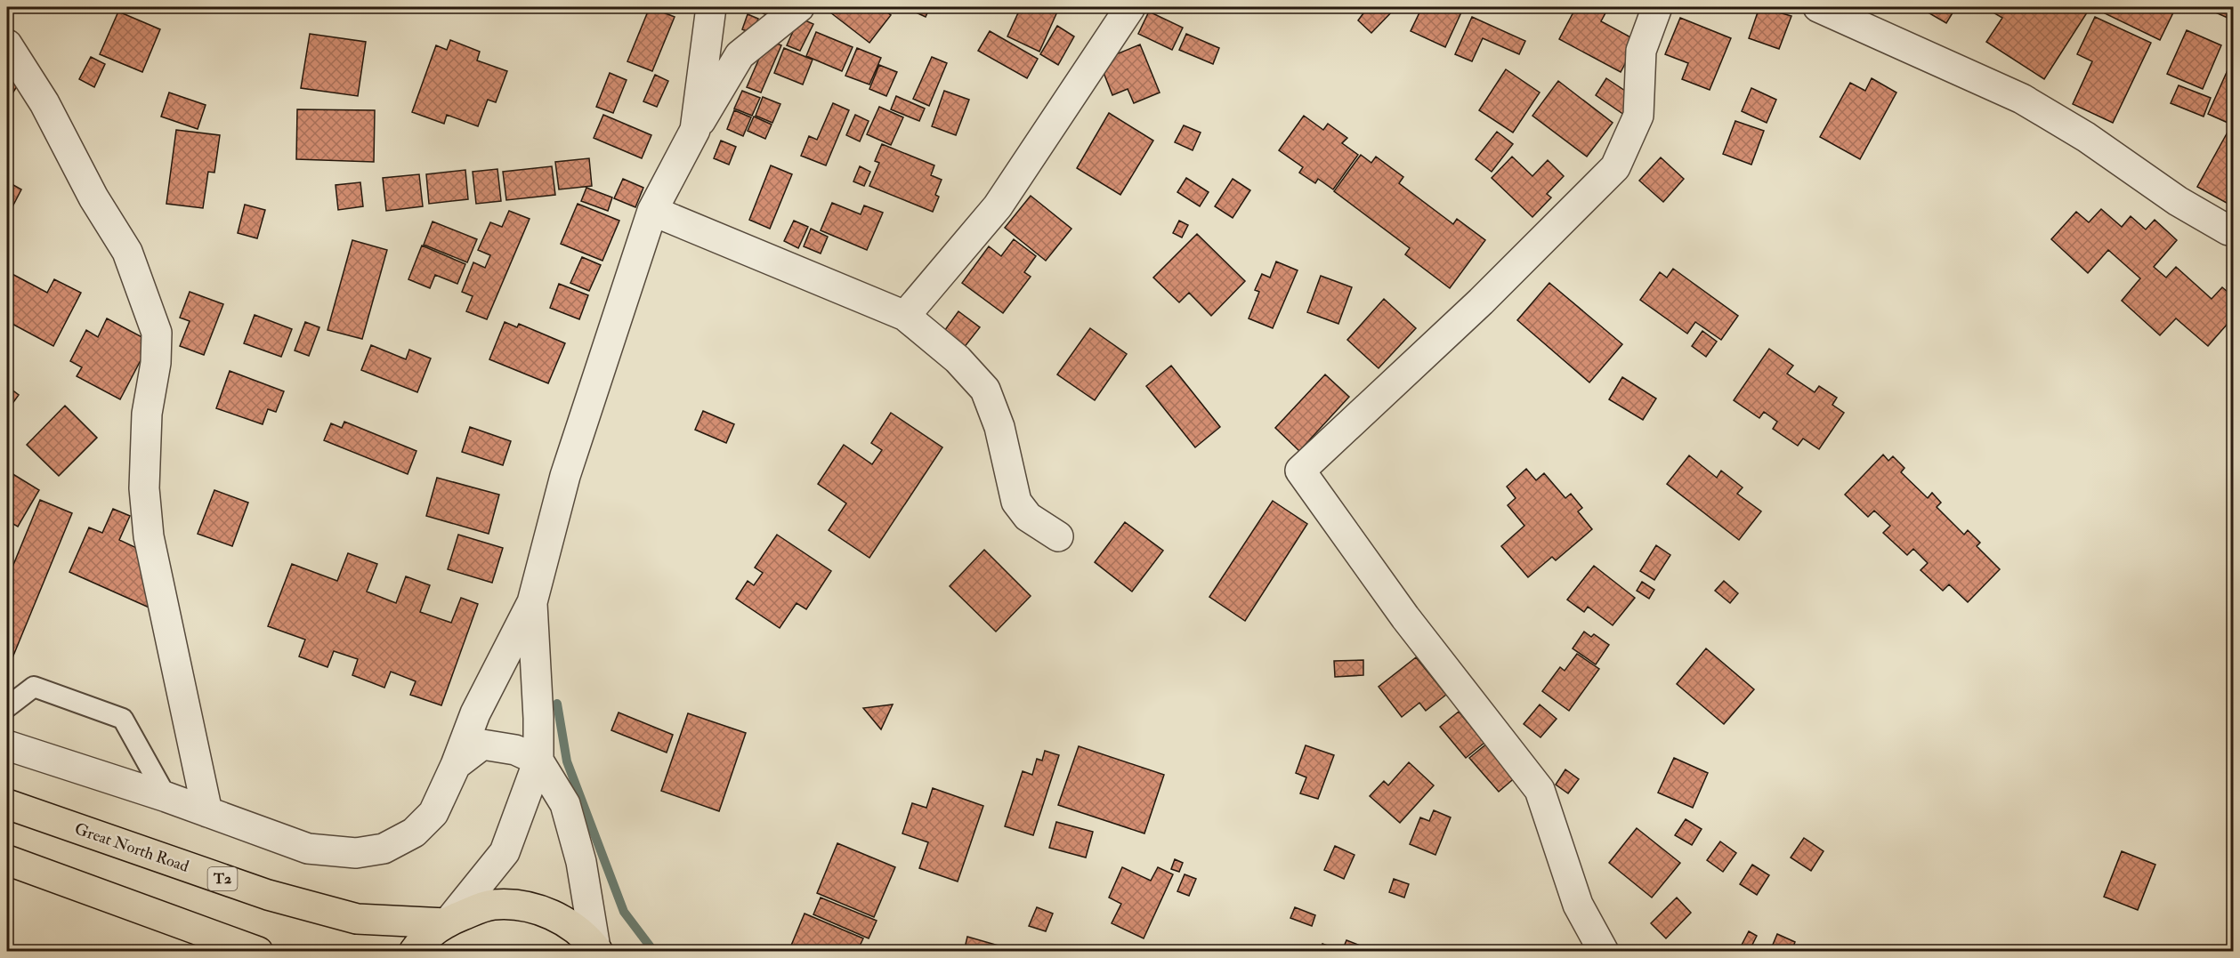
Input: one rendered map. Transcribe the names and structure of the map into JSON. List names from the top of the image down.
{
  "streets": {
    "main road": ["Great North Road", "T2"]
  }
}
